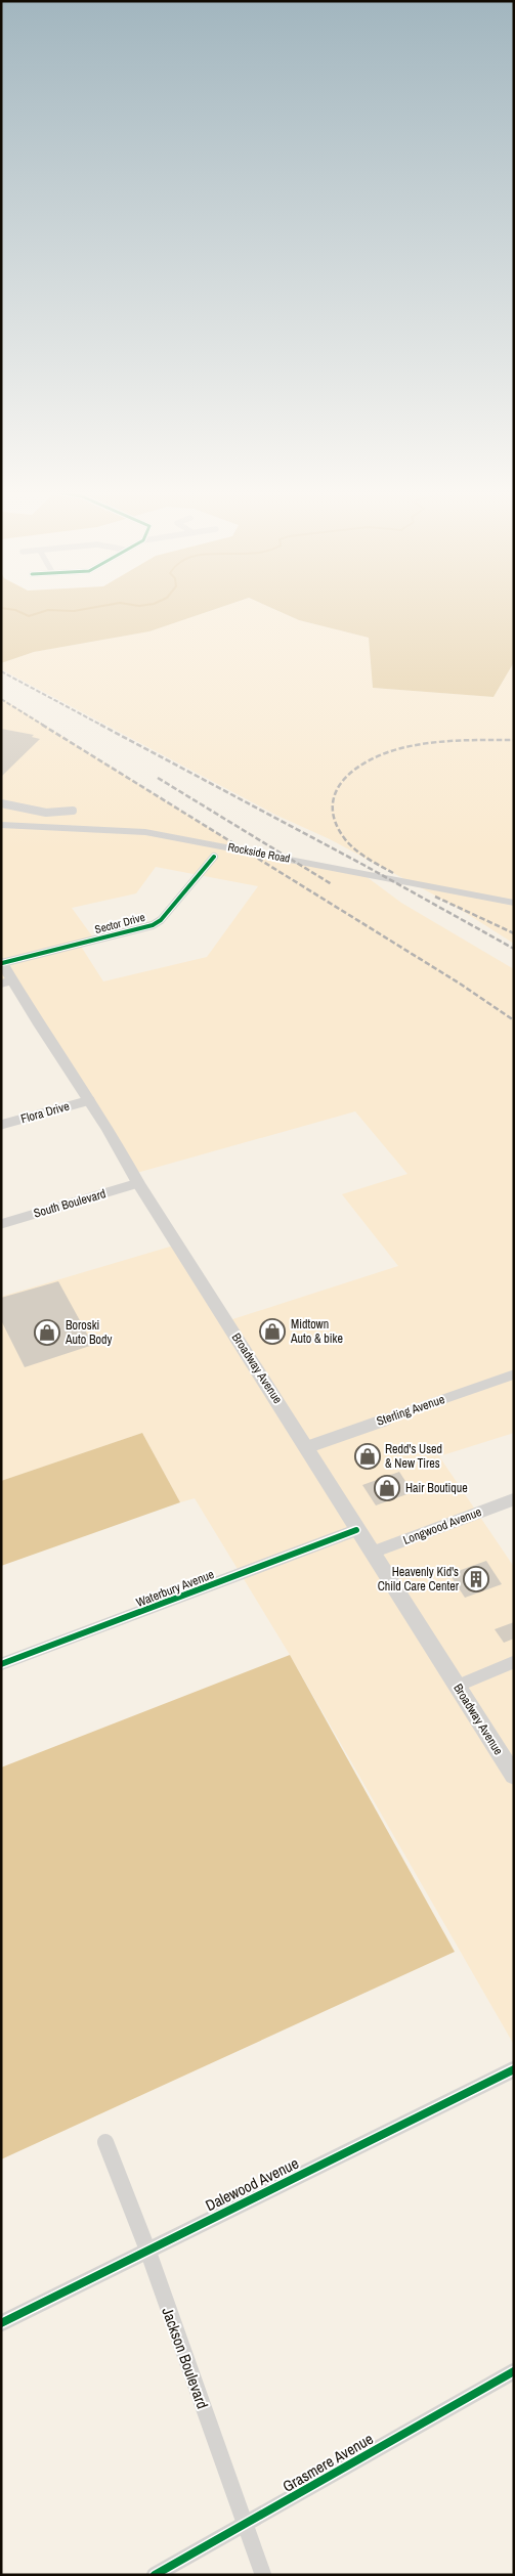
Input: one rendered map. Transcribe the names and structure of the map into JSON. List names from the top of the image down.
{
  "streets": {
    "main road": ["Rockside Road", "Broadway Avenue"],
    "street": [
      "Sector Drive",
      "Flora Drive",
      "South Boulevard",
      "Sterling Avenue",
      "Longwood Avenue",
      "Waterbury Avenue",
      "Dalewood Avenue",
      "Jackson Boulevard",
      "Grasmere Avenue"
    ]
  },
  "crossings": [
    ["Sector Drive", "Broadway Avenue"],
    ["Flora Drive", "Broadway Avenue"],
    ["South Boulevard", "Broadway Avenue"],
    ["Broadway Avenue", "Sterling Avenue"],
    ["Broadway Avenue", "Longwood Avenue"],
    ["Broadway Avenue", "Waterbury Avenue"],
    ["Dalewood Avenue", "Jackson Boulevard"],
    ["Jackson Boulevard", "Grasmere Avenue"]
  ],
  "places": {
    "shop": [
      "Midtown Auto & bike",
      "Boroski Auto Body",
      "Redd's Used & New Tires",
      "Hair Boutique"
    ],
    "building": ["Heavenly Kid's Child Care Center"]
  }
}
